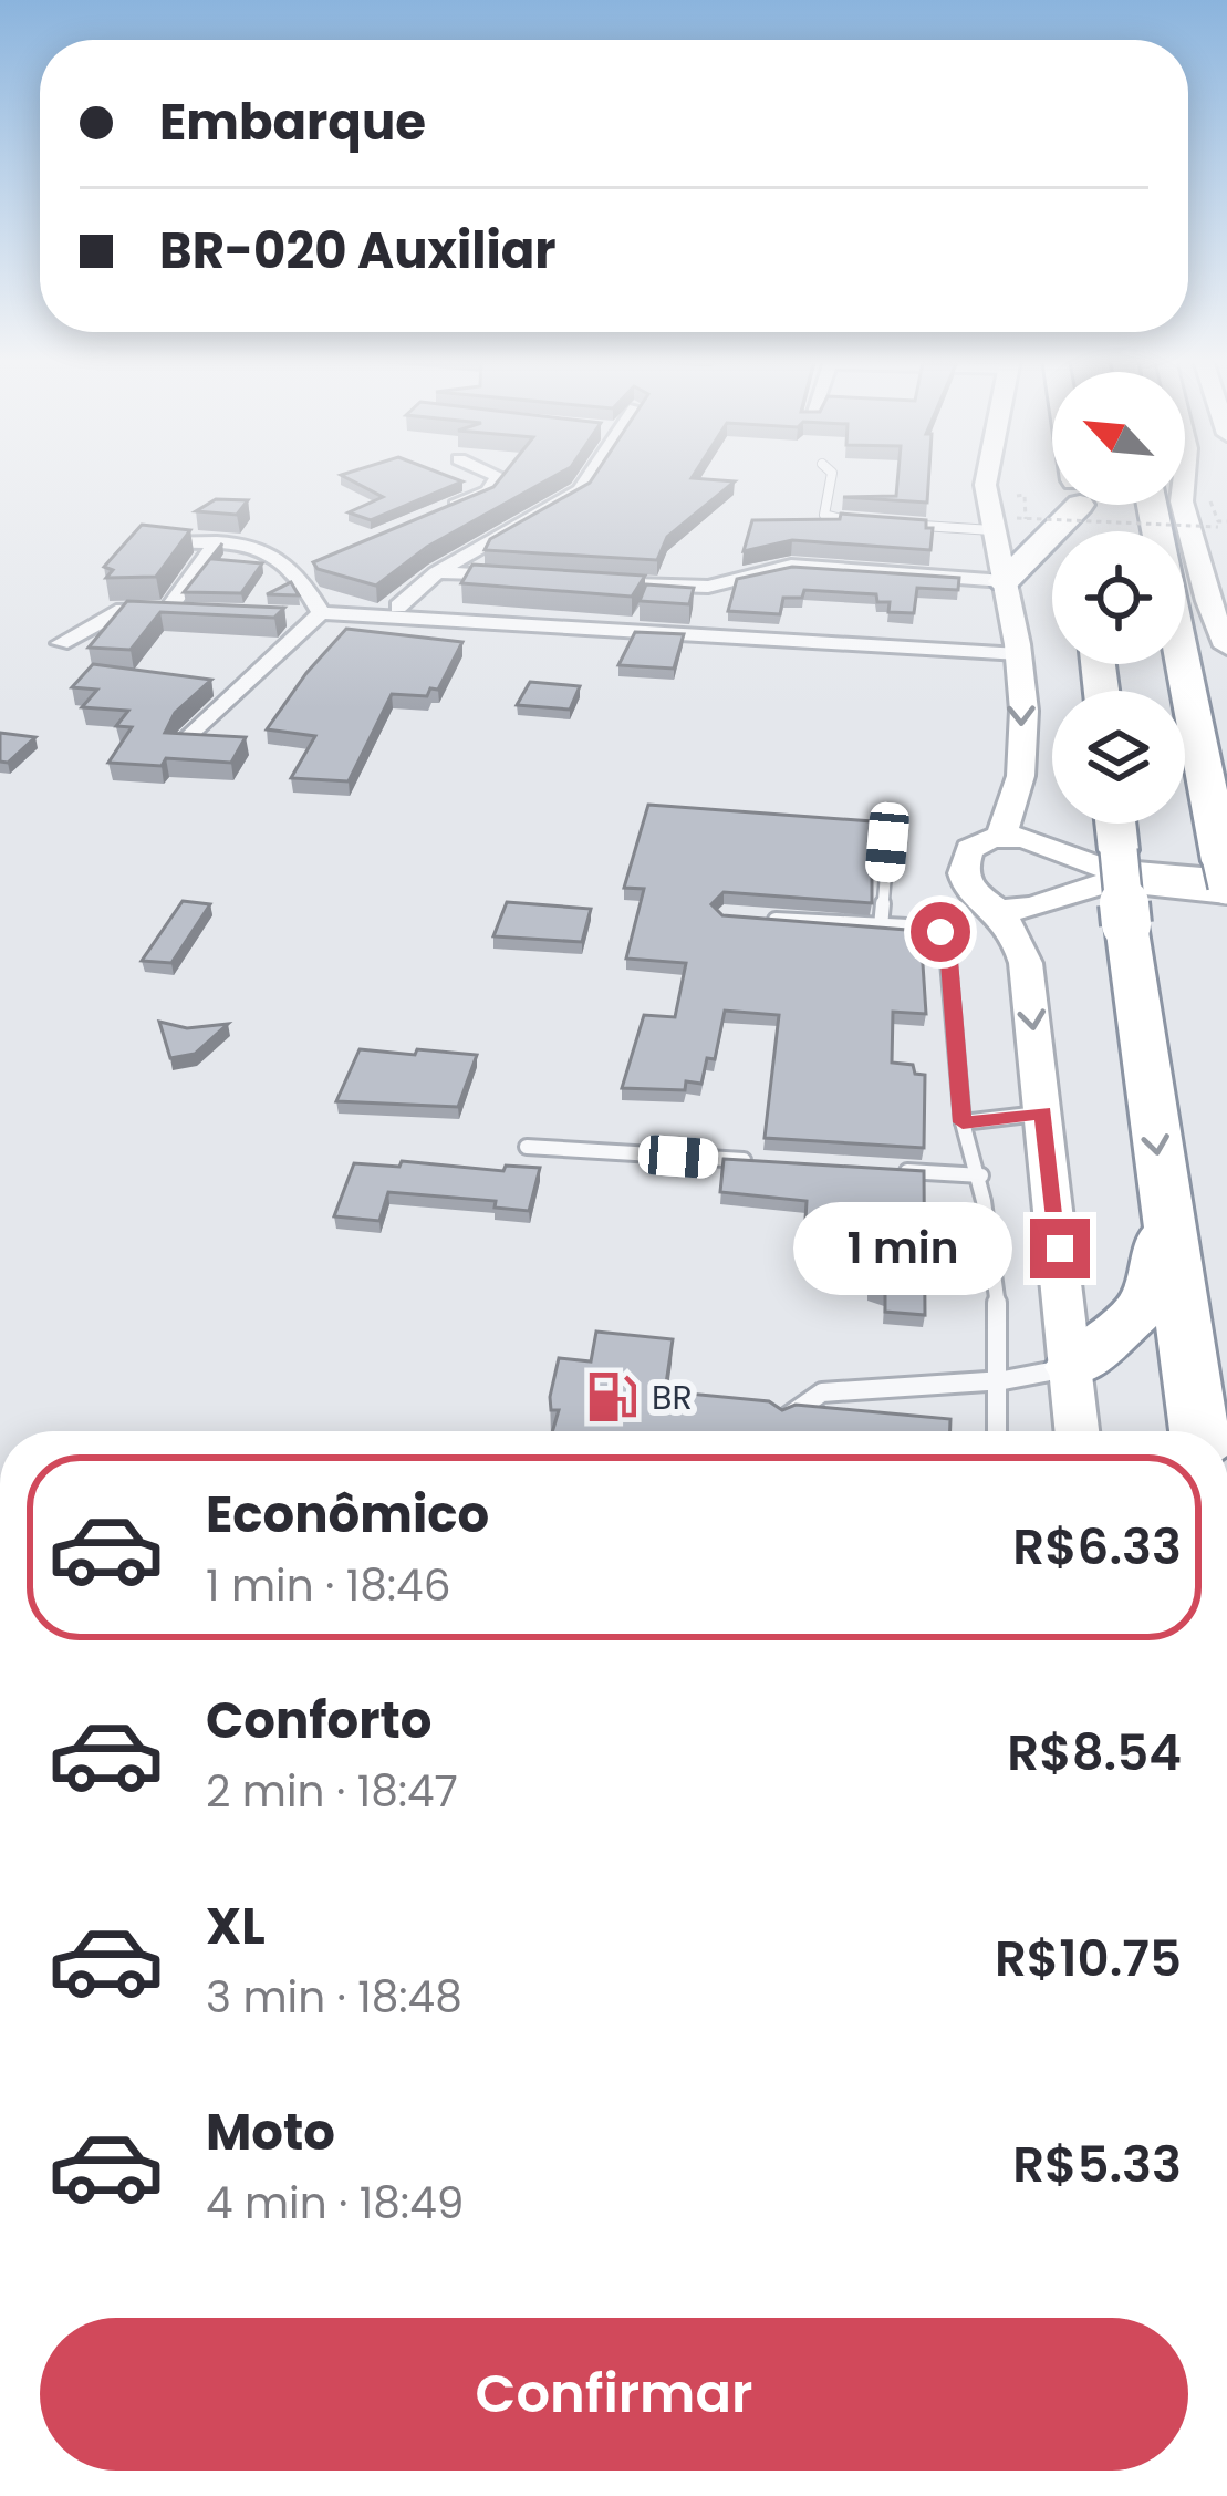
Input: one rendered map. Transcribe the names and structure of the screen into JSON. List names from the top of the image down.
{
  "places": {
    "fuel station": ["BR"]
  },
  "north": "top left",
  "page": {
    "banner": ["Embarque", "BR-020 Auxiliar"],
    "bubble": "1 min",
    "list": [
      {
        "name": "Econômico",
        "note": "1 min · 18:46",
        "value": "R$6.33"
      },
      {
        "name": "Conforto",
        "note": "2 min · 18:47",
        "value": "R$8.54"
      },
      {
        "name": "XL",
        "note": "3 min · 18:48",
        "value": "R$10.75"
      },
      {
        "name": "Moto",
        "note": "4 min · 18:49",
        "value": "R$5.33"
      }
    ],
    "buttons": "Confirmar"
  }
}
